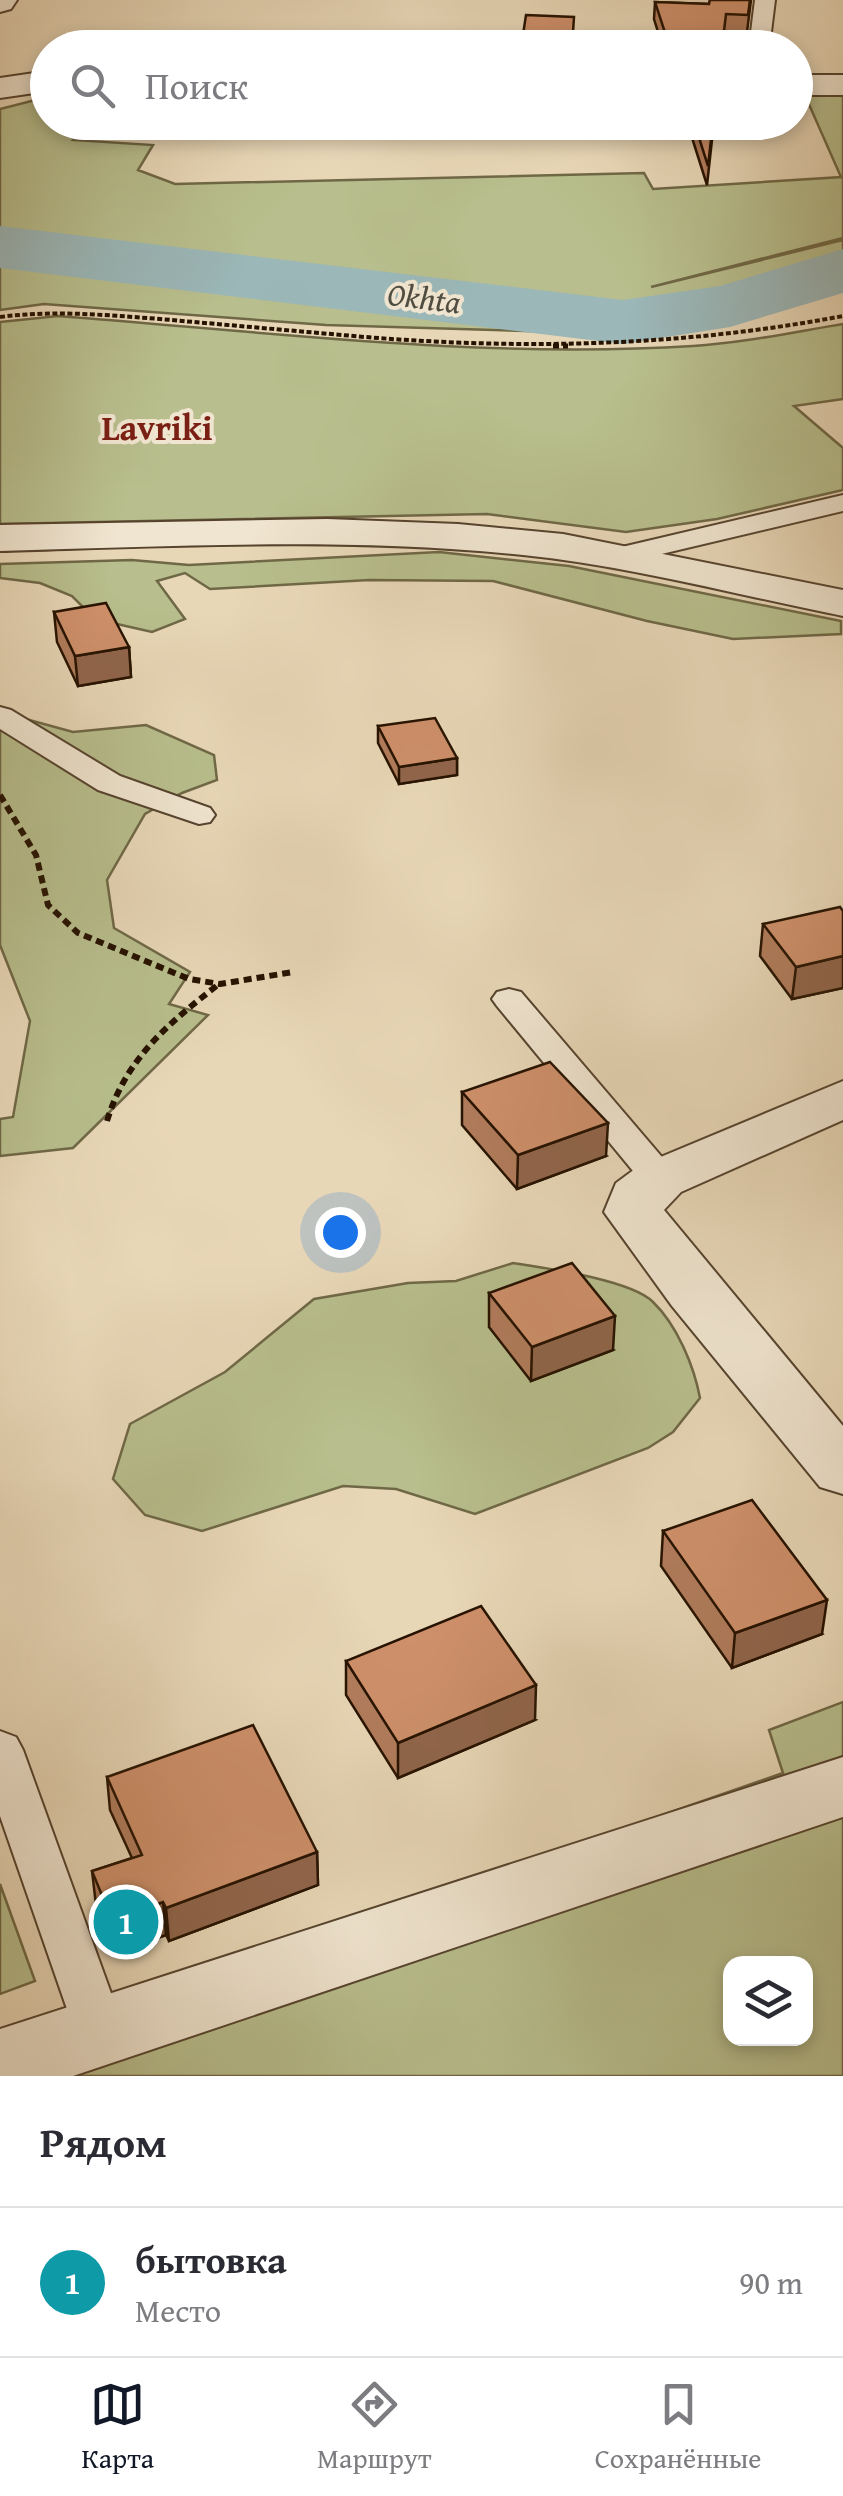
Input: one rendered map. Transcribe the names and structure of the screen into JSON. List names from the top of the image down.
{
  "districts": ["Lavriki"],
  "water": ["Okhta"],
  "page": {
    "search": "Поиск",
    "pins": "1",
    "heading": "Рядом",
    "list": [
      {
        "mark": "1",
        "name": "бытовка",
        "note": "Место",
        "value": "90 m"
      }
    ],
    "nav": ["Карта", "Маршрут", "Сохранённые"]
  }
}
